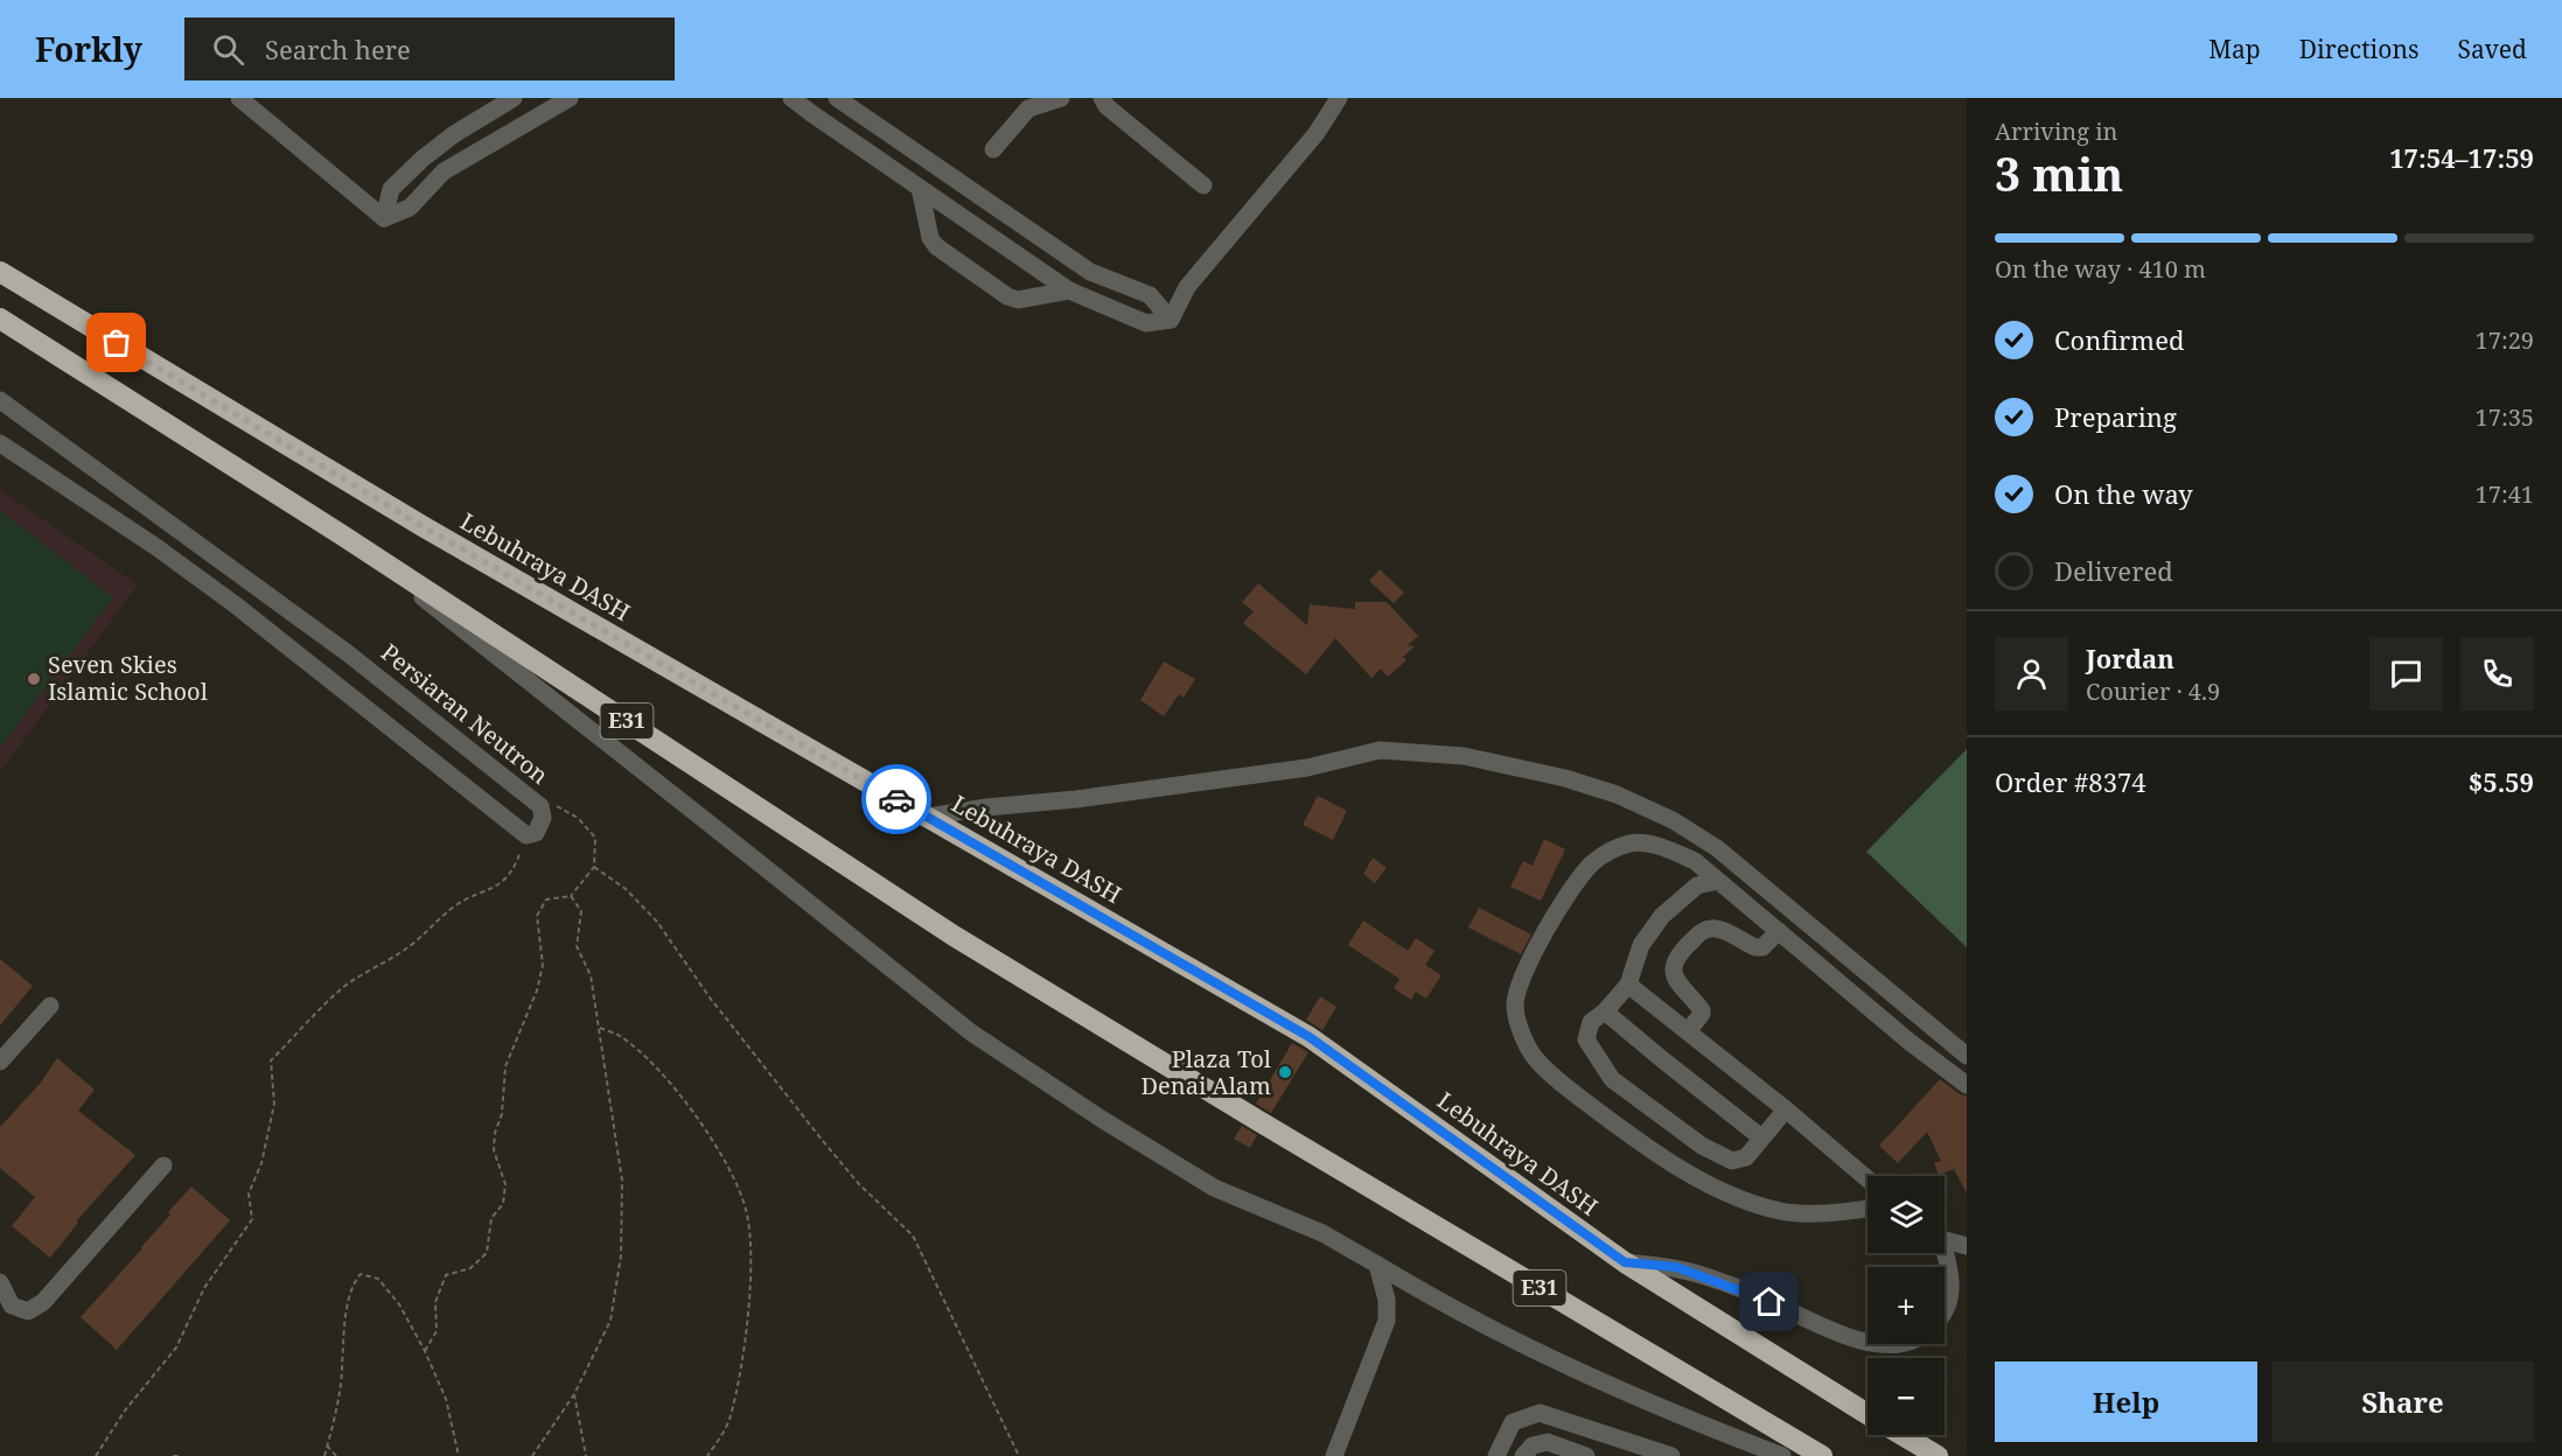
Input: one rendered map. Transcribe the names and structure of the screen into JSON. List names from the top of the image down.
{
  "streets": {
    "highway": ["Lebuhraya DASH", "E31"],
    "street": ["Persiaran Neutron"]
  },
  "places": ["Seven Skies Islamic School", "Plaza Tol Denai Alam"],
  "page": {
    "header": "Forkly",
    "search": "Search here",
    "nav": ["Map", "Directions", "Saved"],
    "heading": ["3 min", "Arriving in", "17:54–17:59"],
    "panel": [
      "Jordan",
      "Courier · 4.9",
      "Order #8374",
      "$5.59"
    ],
    "bar": "On the way · 410 m",
    "list": [
      ["Confirmed", "17:29"],
      ["Preparing", "17:35"],
      ["On the way", "17:41"],
      "Delivered"
    ],
    "map_buttons": ["+", "−"],
    "buttons": ["Help", "Share"]
  }
}
